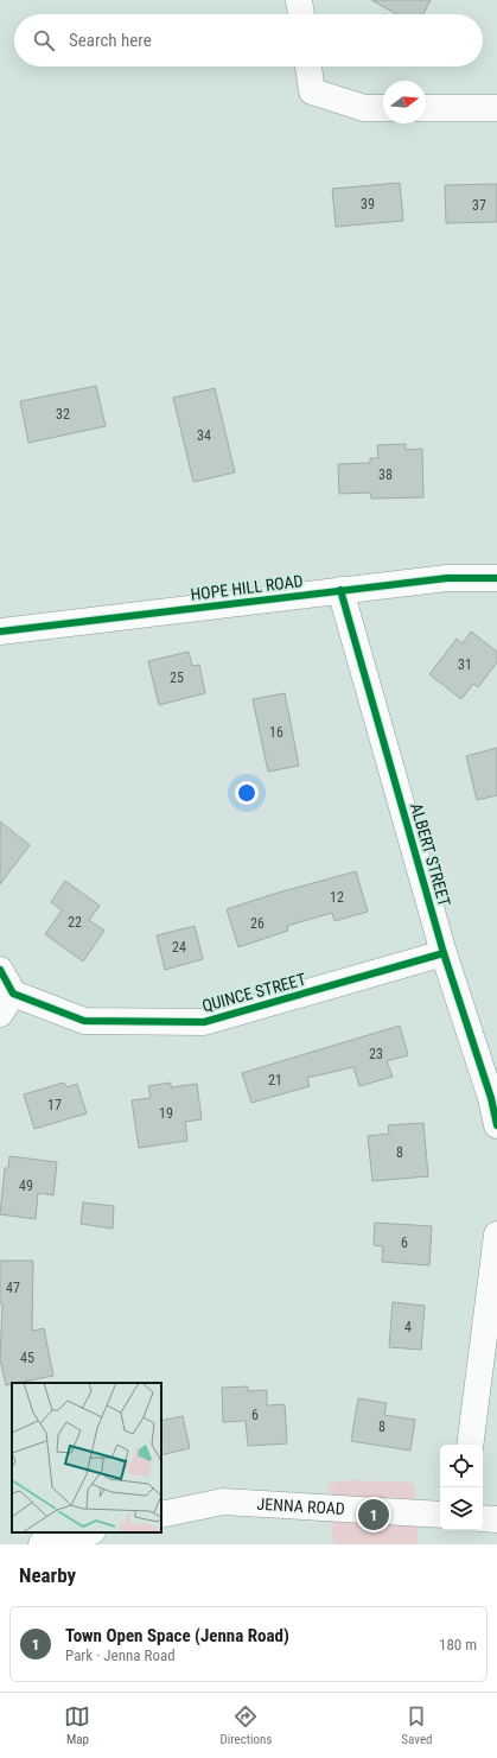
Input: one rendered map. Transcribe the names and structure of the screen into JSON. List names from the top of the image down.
{
  "streets": {
    "street": [
      "HOPE HILL ROAD",
      "ALBERT STREET",
      "QUINCE STREET",
      "JENNA ROAD"
    ]
  },
  "crossings": [
    ["HOPE HILL ROAD", "ALBERT STREET"],
    ["ALBERT STREET", "QUINCE STREET"]
  ],
  "house_numbers": [
    "39",
    "37",
    "32",
    "34",
    "38",
    "31",
    "25",
    "16",
    "12",
    "22",
    "26",
    "24",
    "23",
    "21",
    "17",
    "19",
    "8",
    "49",
    "6",
    "47",
    "4",
    "45",
    "6",
    "8"
  ],
  "north": "right",
  "page": {
    "search": "Search here",
    "pins": "1",
    "heading": "Nearby",
    "list": [
      {
        "mark": "1",
        "name": "Town Open Space (Jenna Road)",
        "note": "Park · Jenna Road",
        "value": "180 m"
      }
    ],
    "nav": ["Map", "Directions", "Saved"]
  }
}
